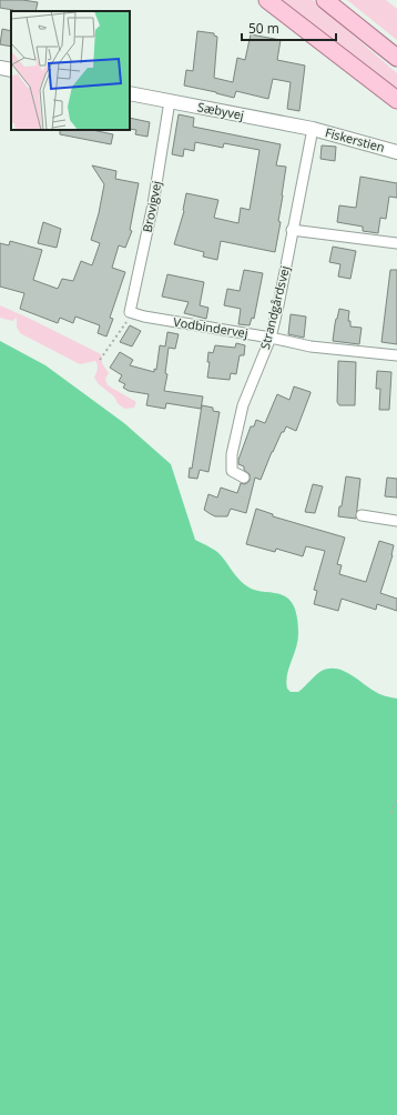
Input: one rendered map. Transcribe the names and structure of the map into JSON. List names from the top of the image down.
{
  "streets": {
    "street": [
      "Sæbyvej",
      "Fiskerstien",
      "Brovigvej",
      "Strandgårdsvej",
      "Vodbindervej"
    ]
  },
  "crossings": [
    ["Sæbyvej", "Fiskerstien"],
    ["Sæbyvej", "Brovigvej"],
    ["Sæbyvej", "Strandgårdsvej"],
    ["Fiskerstien", "Strandgårdsvej"],
    ["Brovigvej", "Vodbindervej"],
    ["Strandgårdsvej", "Vodbindervej"]
  ],
  "scale_bar": "50 m"
}
